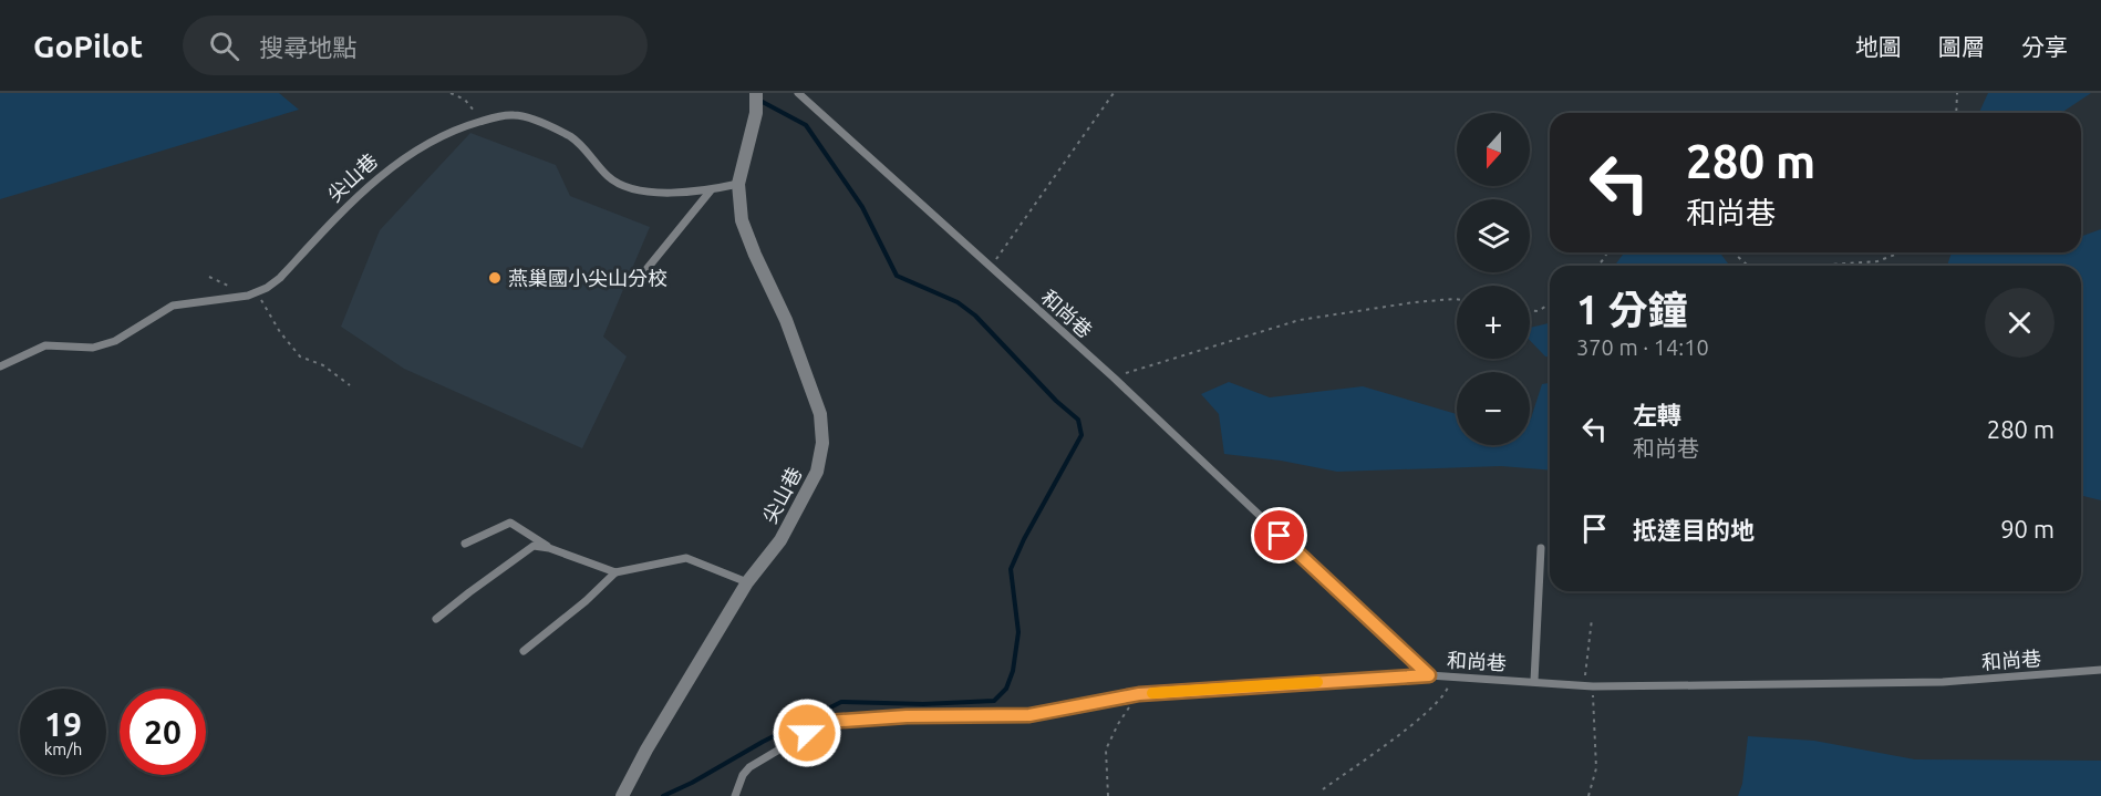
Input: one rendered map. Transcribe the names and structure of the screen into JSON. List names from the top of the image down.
{
  "streets": {
    "street": ["尖山巷"],
    "lane": ["和尚巷"]
  },
  "places": ["燕巢國小尖山分校"],
  "north": "bottom",
  "page": {
    "header": "GoPilot",
    "search": "搜尋地點",
    "nav": ["地圖", "圖層", "分享"],
    "map_buttons": ["+", "−"],
    "turn": ["280 m", "和尚巷"],
    "heading": ["1 分鐘", "370 m · 14:10"],
    "list": [
      {
        "name": "左轉",
        "note": "和尚巷",
        "value": "280 m"
      },
      {
        "name": "抵達目的地",
        "value": "90 m"
      }
    ],
    "speed": "19 km/h",
    "limit": "20"
  }
}
